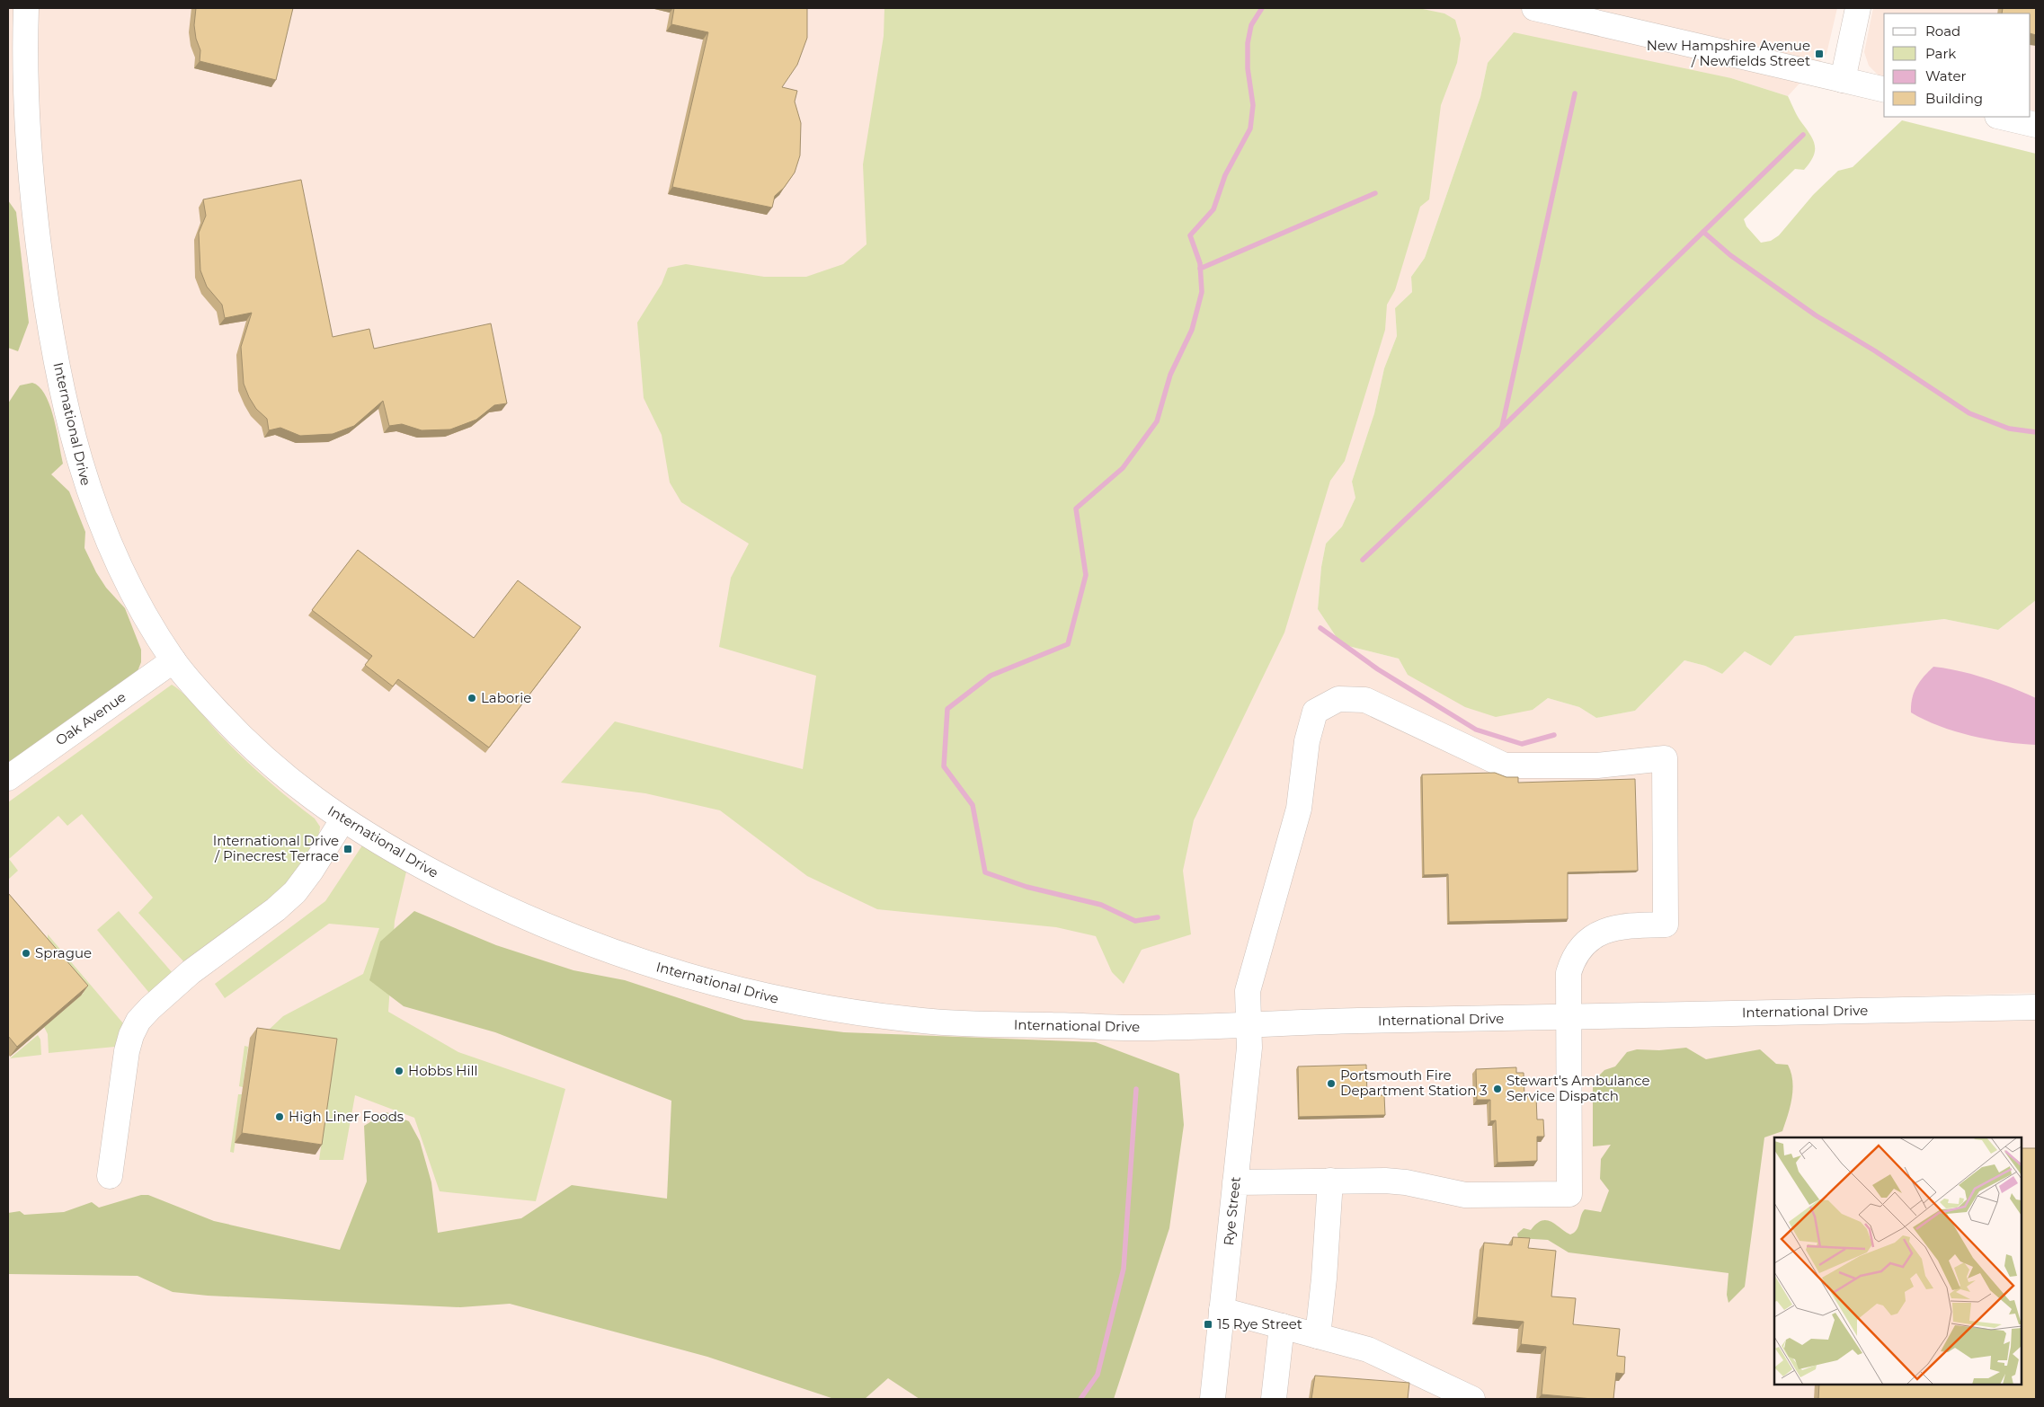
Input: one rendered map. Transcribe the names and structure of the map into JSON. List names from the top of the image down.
{
  "streets": {
    "street": ["International Drive", "Oak Avenue", "Rye Street"]
  },
  "crossings": [
    ["International Drive", "Oak Avenue"],
    ["International Drive", "Rye Street"]
  ],
  "places": {
    "transit": ["New Hampshire Avenue / Newfields Street", "International Drive / Pinecrest Terrace", "15 Rye Street"],
    "other": [
      "Laborie",
      "Sprague",
      "Hobbs Hill",
      "Portsmouth Fire Department Station 3",
      "Stewart's Ambulance Service Dispatch",
      "High Liner Foods"
    ]
  },
  "legend": [
    "Road",
    "Park",
    "Water",
    "Building"
  ]
}
